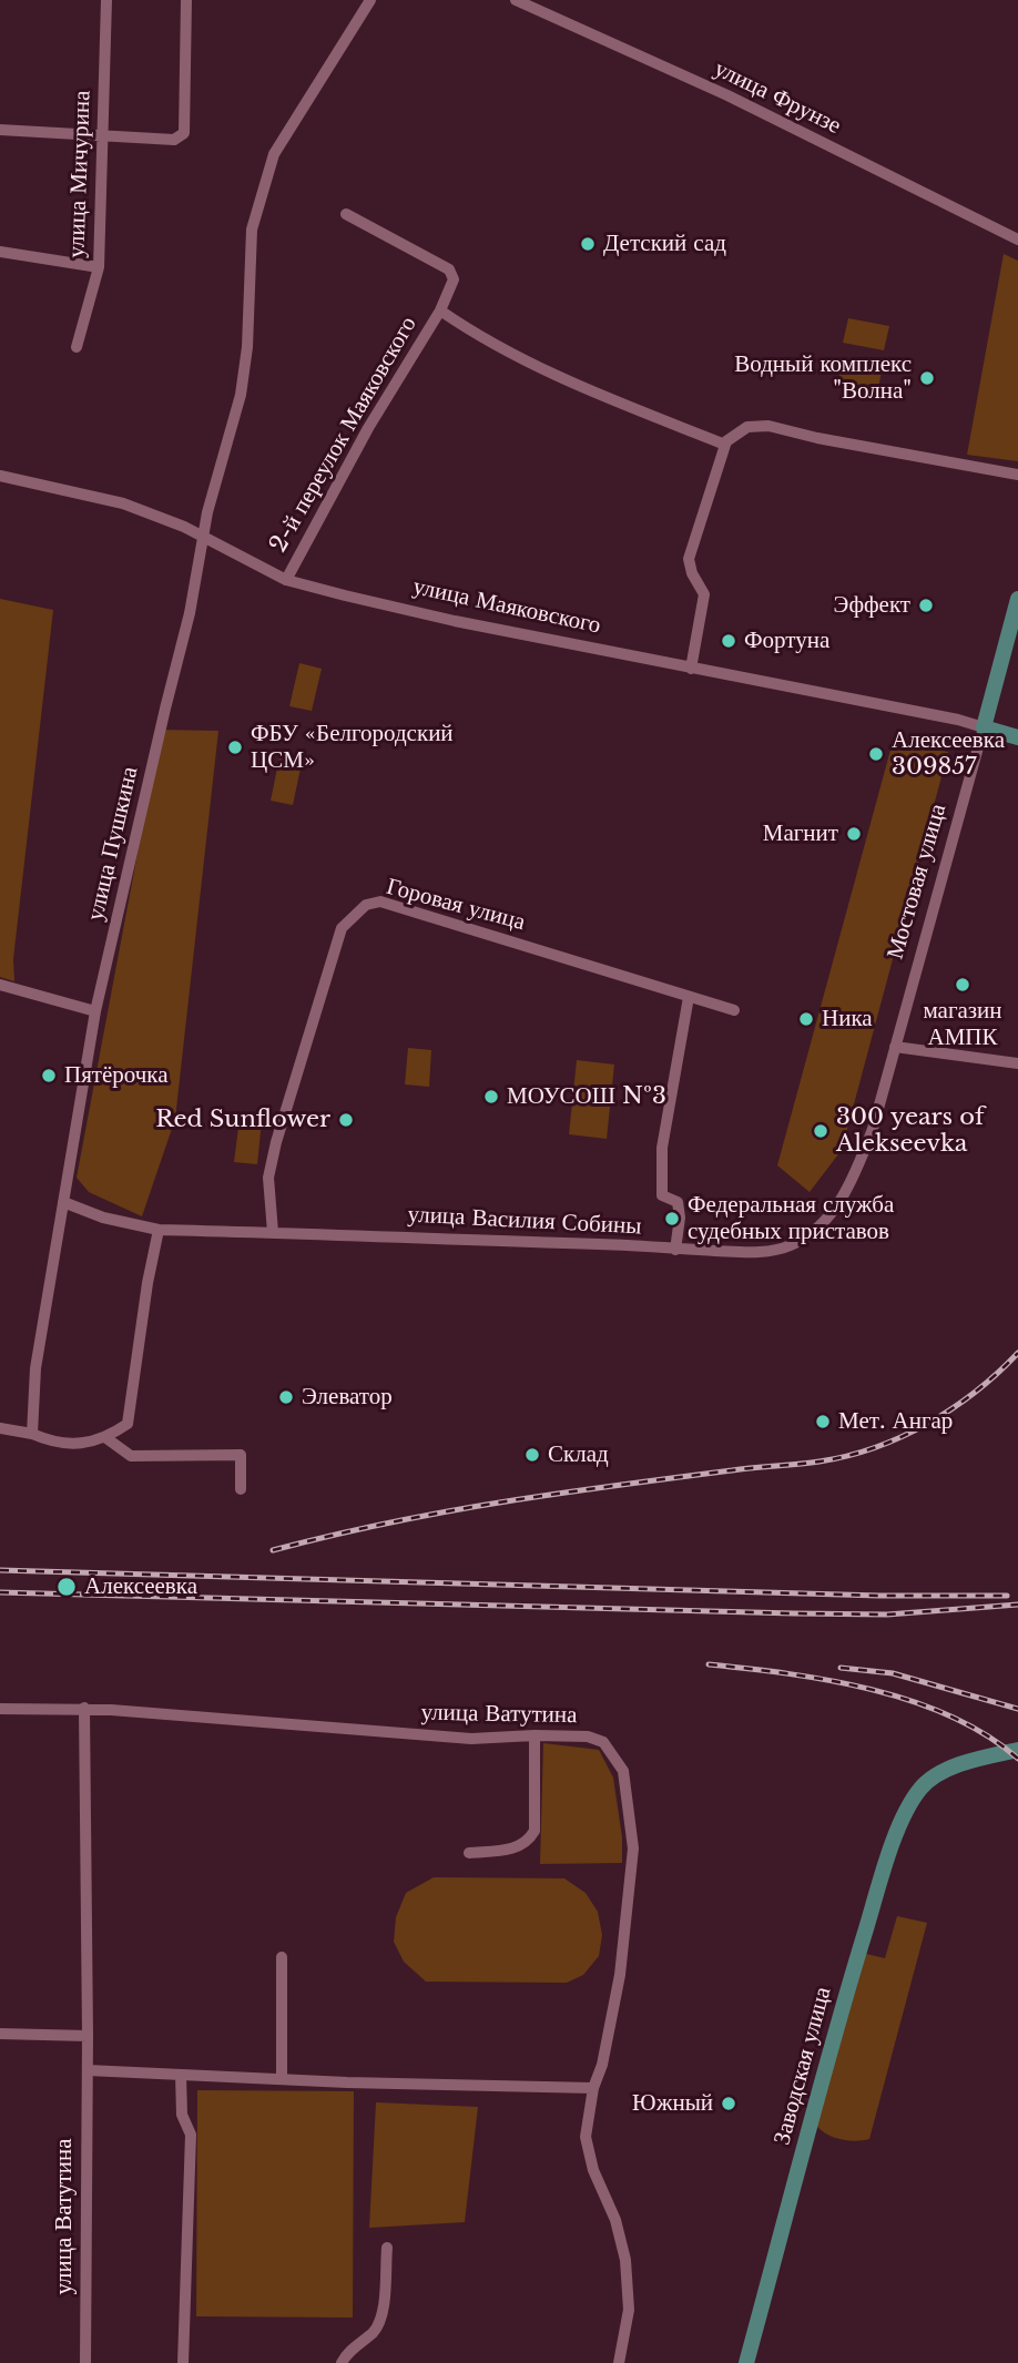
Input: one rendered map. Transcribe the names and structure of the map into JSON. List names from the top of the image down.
{
  "streets": {
    "main road": ["улица Маяковского", "Мостовая улица", "Заводская улица"],
    "street": [
      "улица Фрунзе",
      "улица Мичурина",
      "2-й переулок Маяковского",
      "улица Пушкина",
      "Горовая улица",
      "улица Василия Собины",
      "улица Ватутина"
    ]
  },
  "crossings": [
    ["2-й переулок Маяковского", "улица Маяковского"],
    ["улица Маяковского", "улица Пушкина"],
    ["улица Маяковского", "Мостовая улица"],
    ["улица Пушкина", "улица Василия Собины"],
    ["Мостовая улица", "улица Василия Собины"],
    ["Горовая улица", "улица Василия Собины"]
  ],
  "places": [
    "Детский сад",
    "Водный комплекс \"Волна\"",
    "Эффект",
    "Фортуна",
    "ФБУ «Белгородский ЦСМ»",
    "Алексеевка 309857",
    "Магнит",
    "магазин АМПК",
    "Ника",
    "Пятёрочка",
    "МОУСОШ №3",
    "Red Sunflower",
    "300 years of Alekseevka",
    "Федеральная служба судебных приставов",
    "Элеватор",
    "Мет. Ангар",
    "Склад",
    "Алексеевка",
    "Южный"
  ]
}
